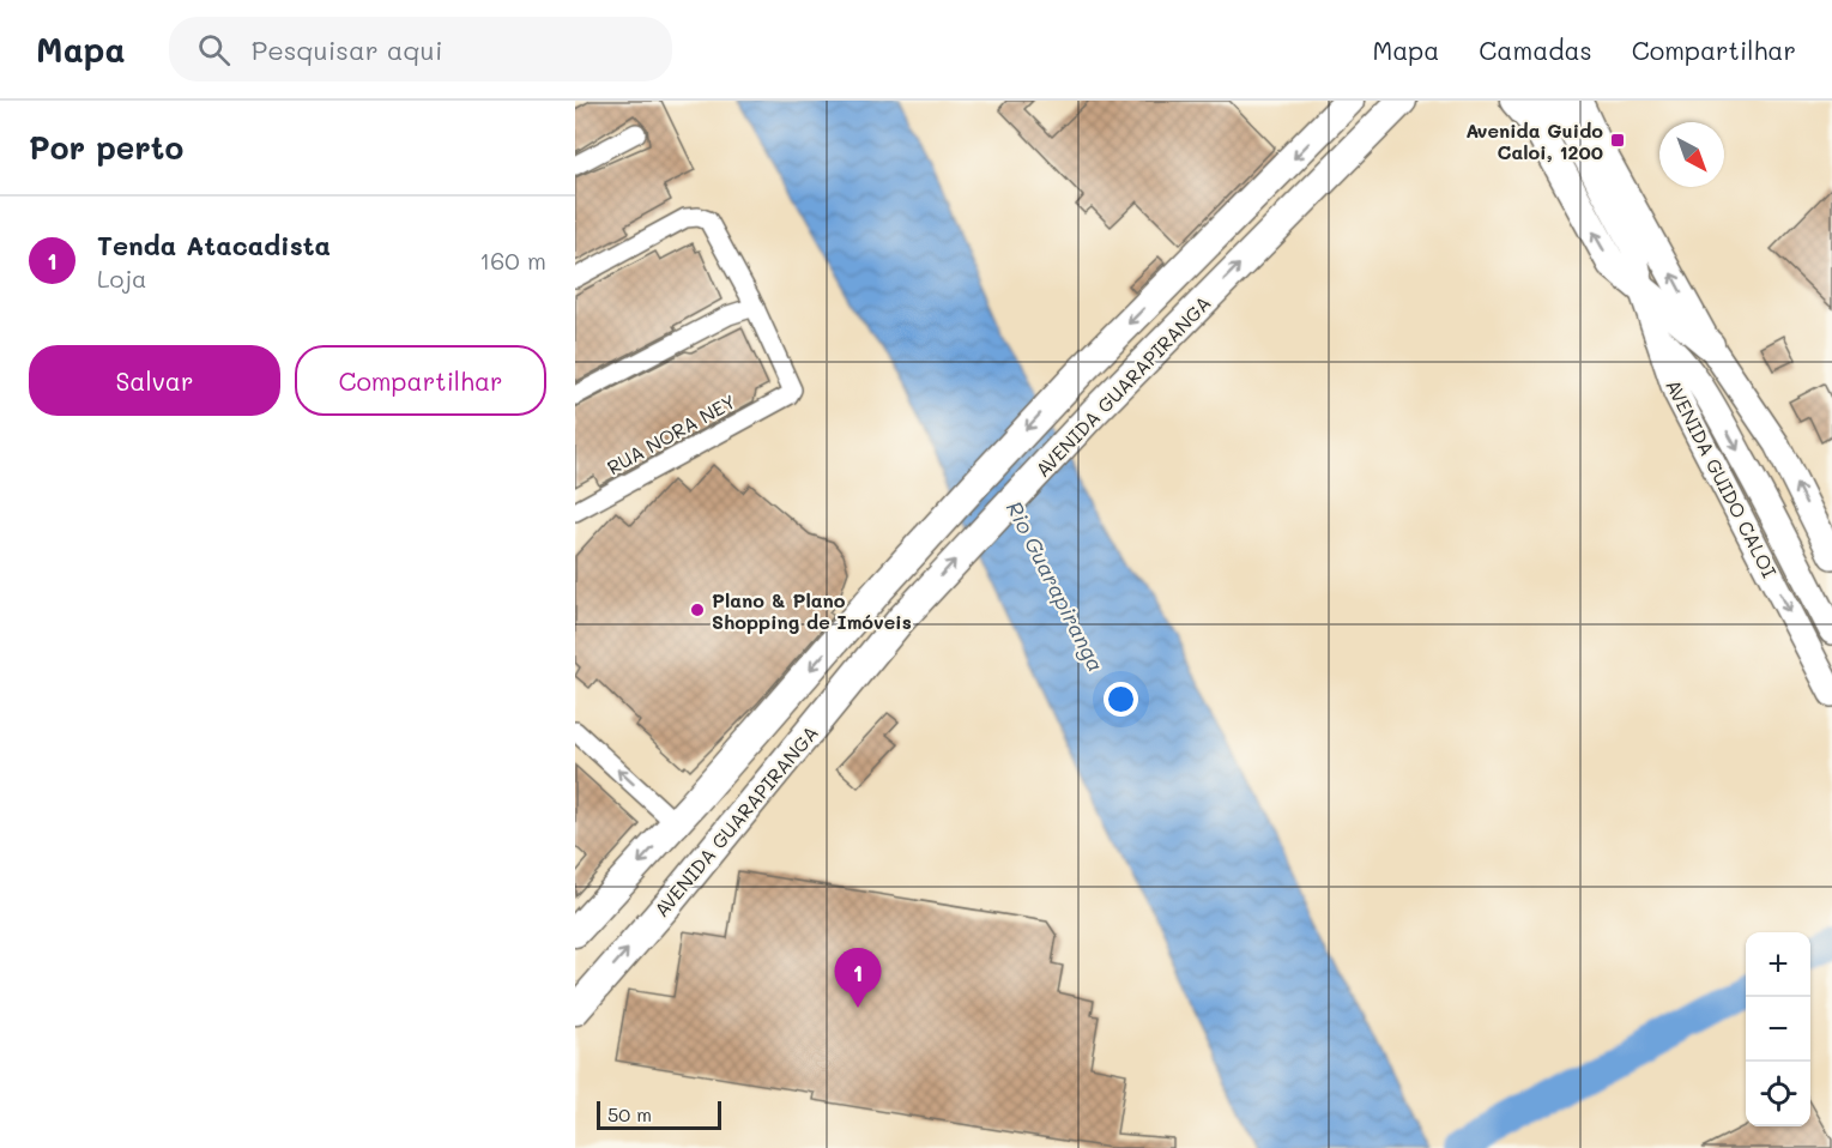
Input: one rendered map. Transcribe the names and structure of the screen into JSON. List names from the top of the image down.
{
  "streets": {
    "main road": ["AVENIDA GUARAPIRANGA", "AVENIDA GUIDO CALOI"],
    "street": ["RUA NORA NEY"]
  },
  "water": ["Rio Guarapiranga"],
  "places": {
    "transit": ["Avenida Guido Caloi, 1200"],
    "other": ["Plano & Plano Shopping de Imóveis"]
  },
  "scale_bar": "50 m",
  "north": "bottom right",
  "page": {
    "header": "Mapa",
    "search": "Pesquisar aqui",
    "nav": ["Mapa", "Camadas", "Compartilhar"],
    "heading": "Por perto",
    "list": [
      {
        "mark": "1",
        "name": "Tenda Atacadista",
        "note": "Loja",
        "value": "160 m"
      }
    ],
    "buttons": ["Salvar", "Compartilhar"],
    "map_buttons": ["+", "−"],
    "pins": "1",
    "scale": "50 m"
  }
}
